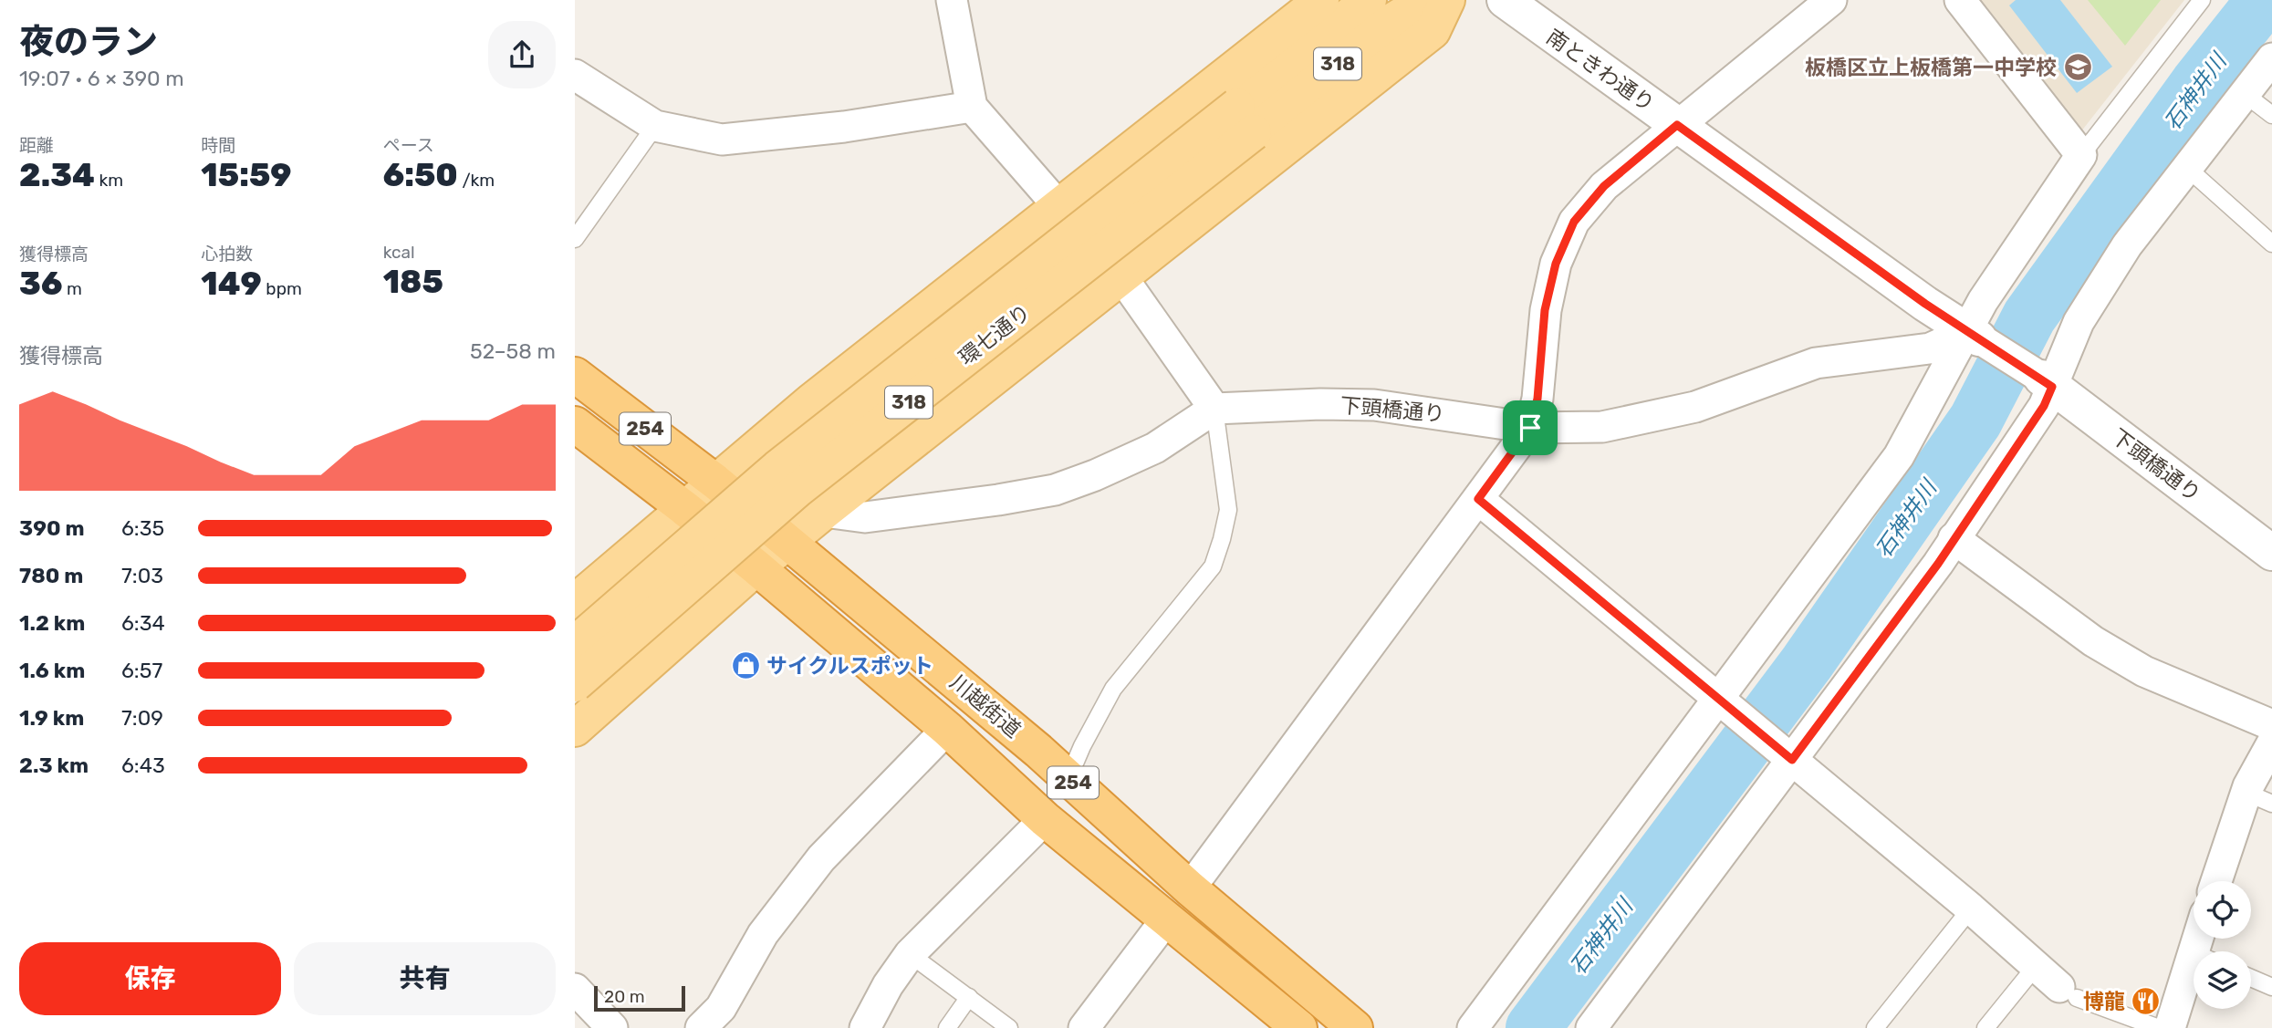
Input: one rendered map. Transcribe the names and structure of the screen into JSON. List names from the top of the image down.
{
  "streets": {
    "highway": ["254", "川越街道"],
    "main road": ["318", "環七通り"],
    "street": ["南ときわ通り", "下頭橋通り"]
  },
  "crossings": [
    ["南ときわ通り", "下頭橋通り"]
  ],
  "water": ["石神井川"],
  "places": {
    "school or university": ["板橋区立上板橋第一中学校"],
    "shop": ["サイクルスポット"],
    "restaurant": ["博龍"]
  },
  "scale_bar": "20 m",
  "page": {
    "heading": ["夜のラン", "19:07 · 6 × 390 m"],
    "stats": [
      ["距離", "2.34 km"],
      ["時間", "15:59"],
      ["ペース", "6:50 /km"],
      ["獲得標高", "36 m"],
      ["心拍数", "149 bpm"],
      ["kcal", "185"]
    ],
    "chart": ["獲得標高", "52–58 m"],
    "list": [
      {
        "name": "390 m",
        "note": "6:35"
      },
      {
        "name": "780 m",
        "note": "7:03"
      },
      {
        "name": "1.2 km",
        "note": "6:34"
      },
      {
        "name": "1.6 km",
        "note": "6:57"
      },
      {
        "name": "1.9 km",
        "note": "7:09"
      },
      {
        "name": "2.3 km",
        "note": "6:43"
      }
    ],
    "buttons": ["保存", "共有"],
    "scale": "20 m"
  }
}
